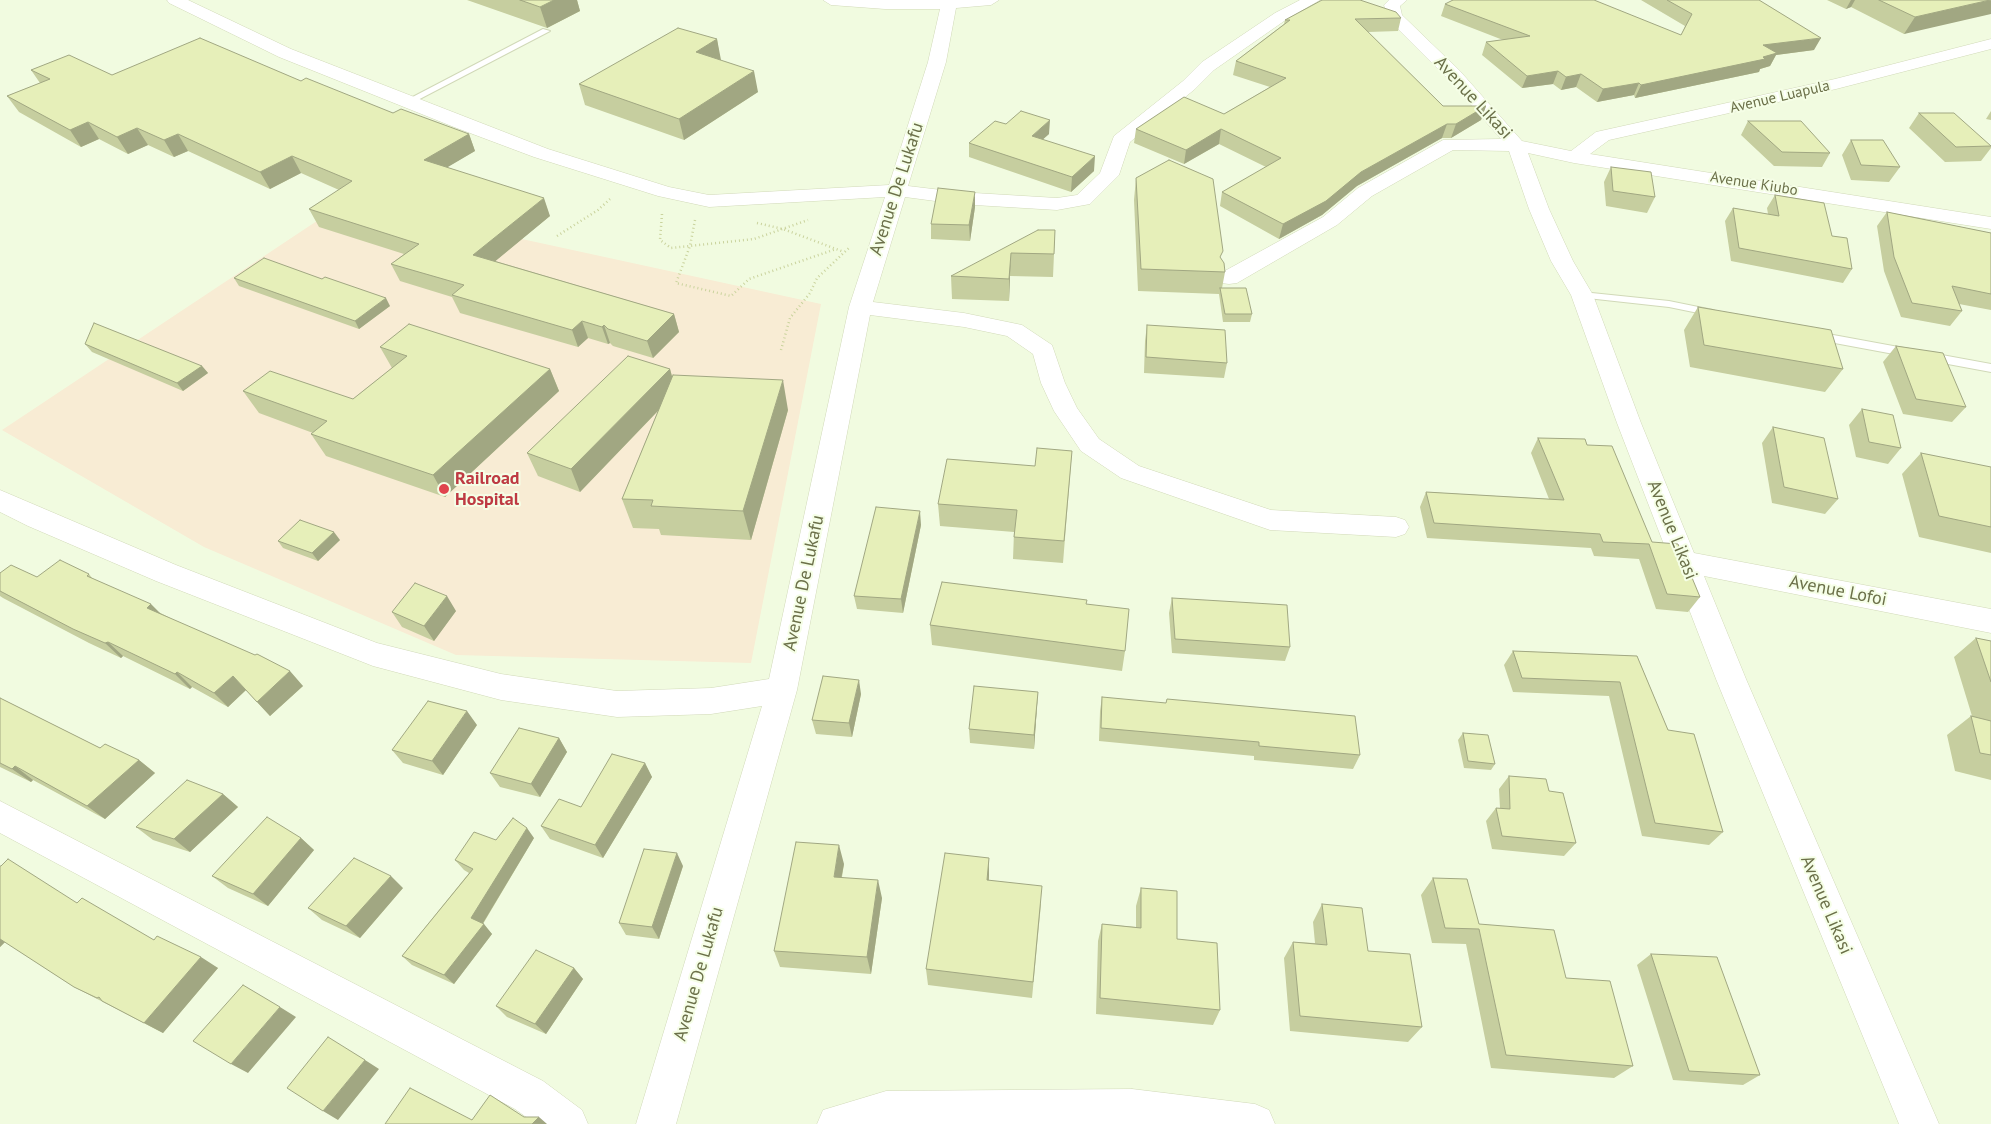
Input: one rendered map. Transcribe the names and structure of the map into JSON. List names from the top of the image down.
{
  "streets": {
    "street": [
      "Avenue Luapula",
      "Avenue Likasi",
      "Avenue Kiubo",
      "Avenue De Lukafu",
      "Avenue Lofoi"
    ]
  },
  "crossings": [
    ["Avenue Luapula", "Avenue Kiubo"],
    ["Avenue Likasi", "Avenue Kiubo"],
    ["Avenue Likasi", "Avenue Lofoi"]
  ],
  "places": ["Railroad Hospital"]
}
